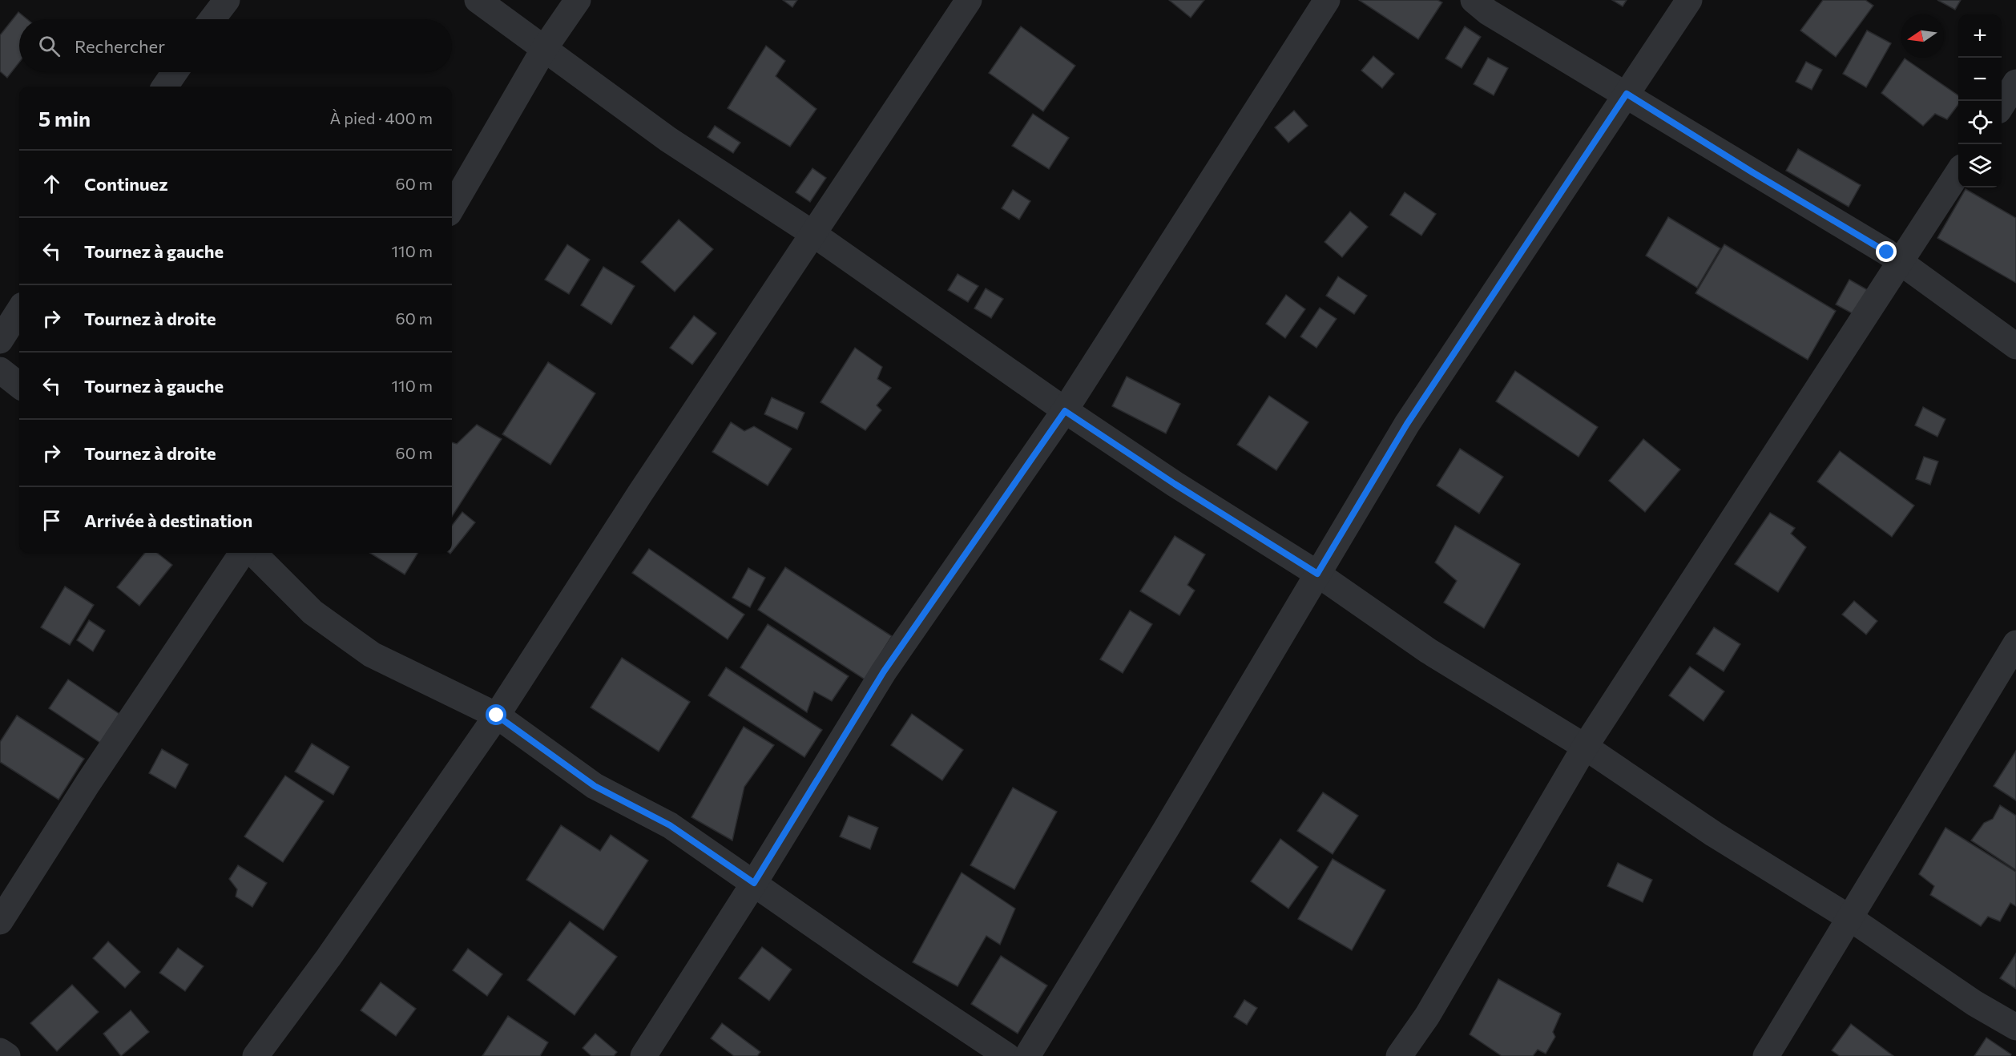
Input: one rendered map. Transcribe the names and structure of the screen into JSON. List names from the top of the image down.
{
  "north": "left",
  "page": {
    "map_buttons": ["+", "−"],
    "search": "Rechercher",
    "heading": ["5 min", "À pied · 400 m"],
    "list": [
      ["Continuez", "60 m"],
      ["Tournez à gauche", "110 m"],
      ["Tournez à droite", "60 m"],
      ["Tournez à gauche", "110 m"],
      ["Tournez à droite", "60 m"],
      "Arrivée à destination"
    ]
  }
}
